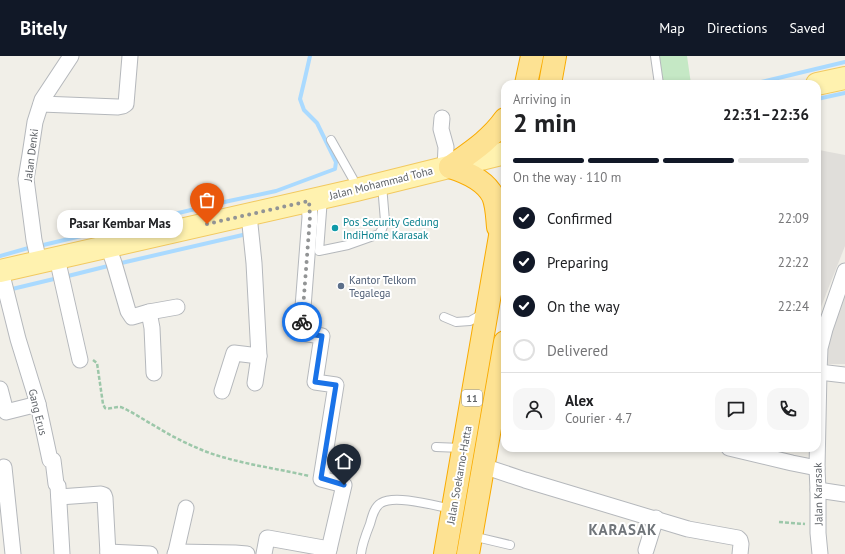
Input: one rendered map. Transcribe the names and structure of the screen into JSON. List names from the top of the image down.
{
  "streets": {
    "highway": ["11", "Jalan Soekarno-Hatta"],
    "main road": ["Jalan Mohammad Toha"],
    "street": ["Jalan Denki", "Gang Erus", "Jalan Karasak"]
  },
  "crossings": [
    ["Jalan Denki", "Jalan Mohammad Toha"],
    ["Jalan Mohammad Toha", "Gang Erus"]
  ],
  "districts": ["KARASAK"],
  "places": ["Pasar Kembar Mas", "Pos Security Gedung IndiHome Karasak", "Kantor Telkom Tegalega"],
  "page": {
    "header": "Bitely",
    "nav": ["Map", "Directions", "Saved"],
    "heading": ["2 min", "Arriving in", "22:31–22:36"],
    "panel": ["Alex", "Courier · 4.7"],
    "bar": "On the way · 110 m",
    "list": [
      ["Confirmed", "22:09"],
      ["Preparing", "22:22"],
      ["On the way", "22:24"],
      "Delivered"
    ],
    "bubble": "Pasar Kembar Mas"
  }
}
